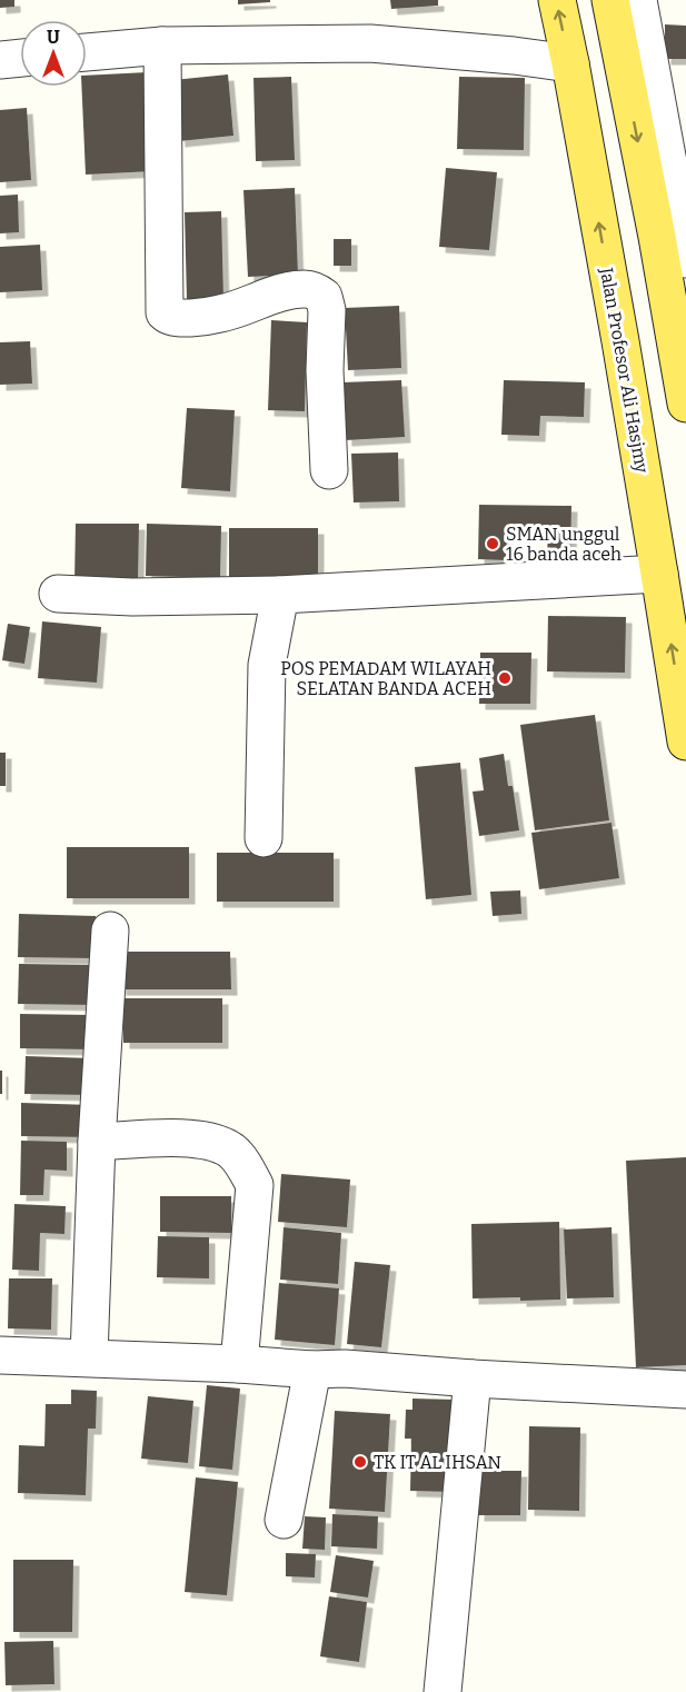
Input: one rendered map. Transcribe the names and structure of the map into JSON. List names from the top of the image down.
{
  "streets": {
    "main road": ["Jalan Profesor Ali Hasjmy"]
  },
  "places": ["SMAN unggul 16 banda aceh", "POS PEMADAM WILAYAH SELATAN BANDA ACEH", "TK IT AL IHSAN"],
  "north": "top"
}
